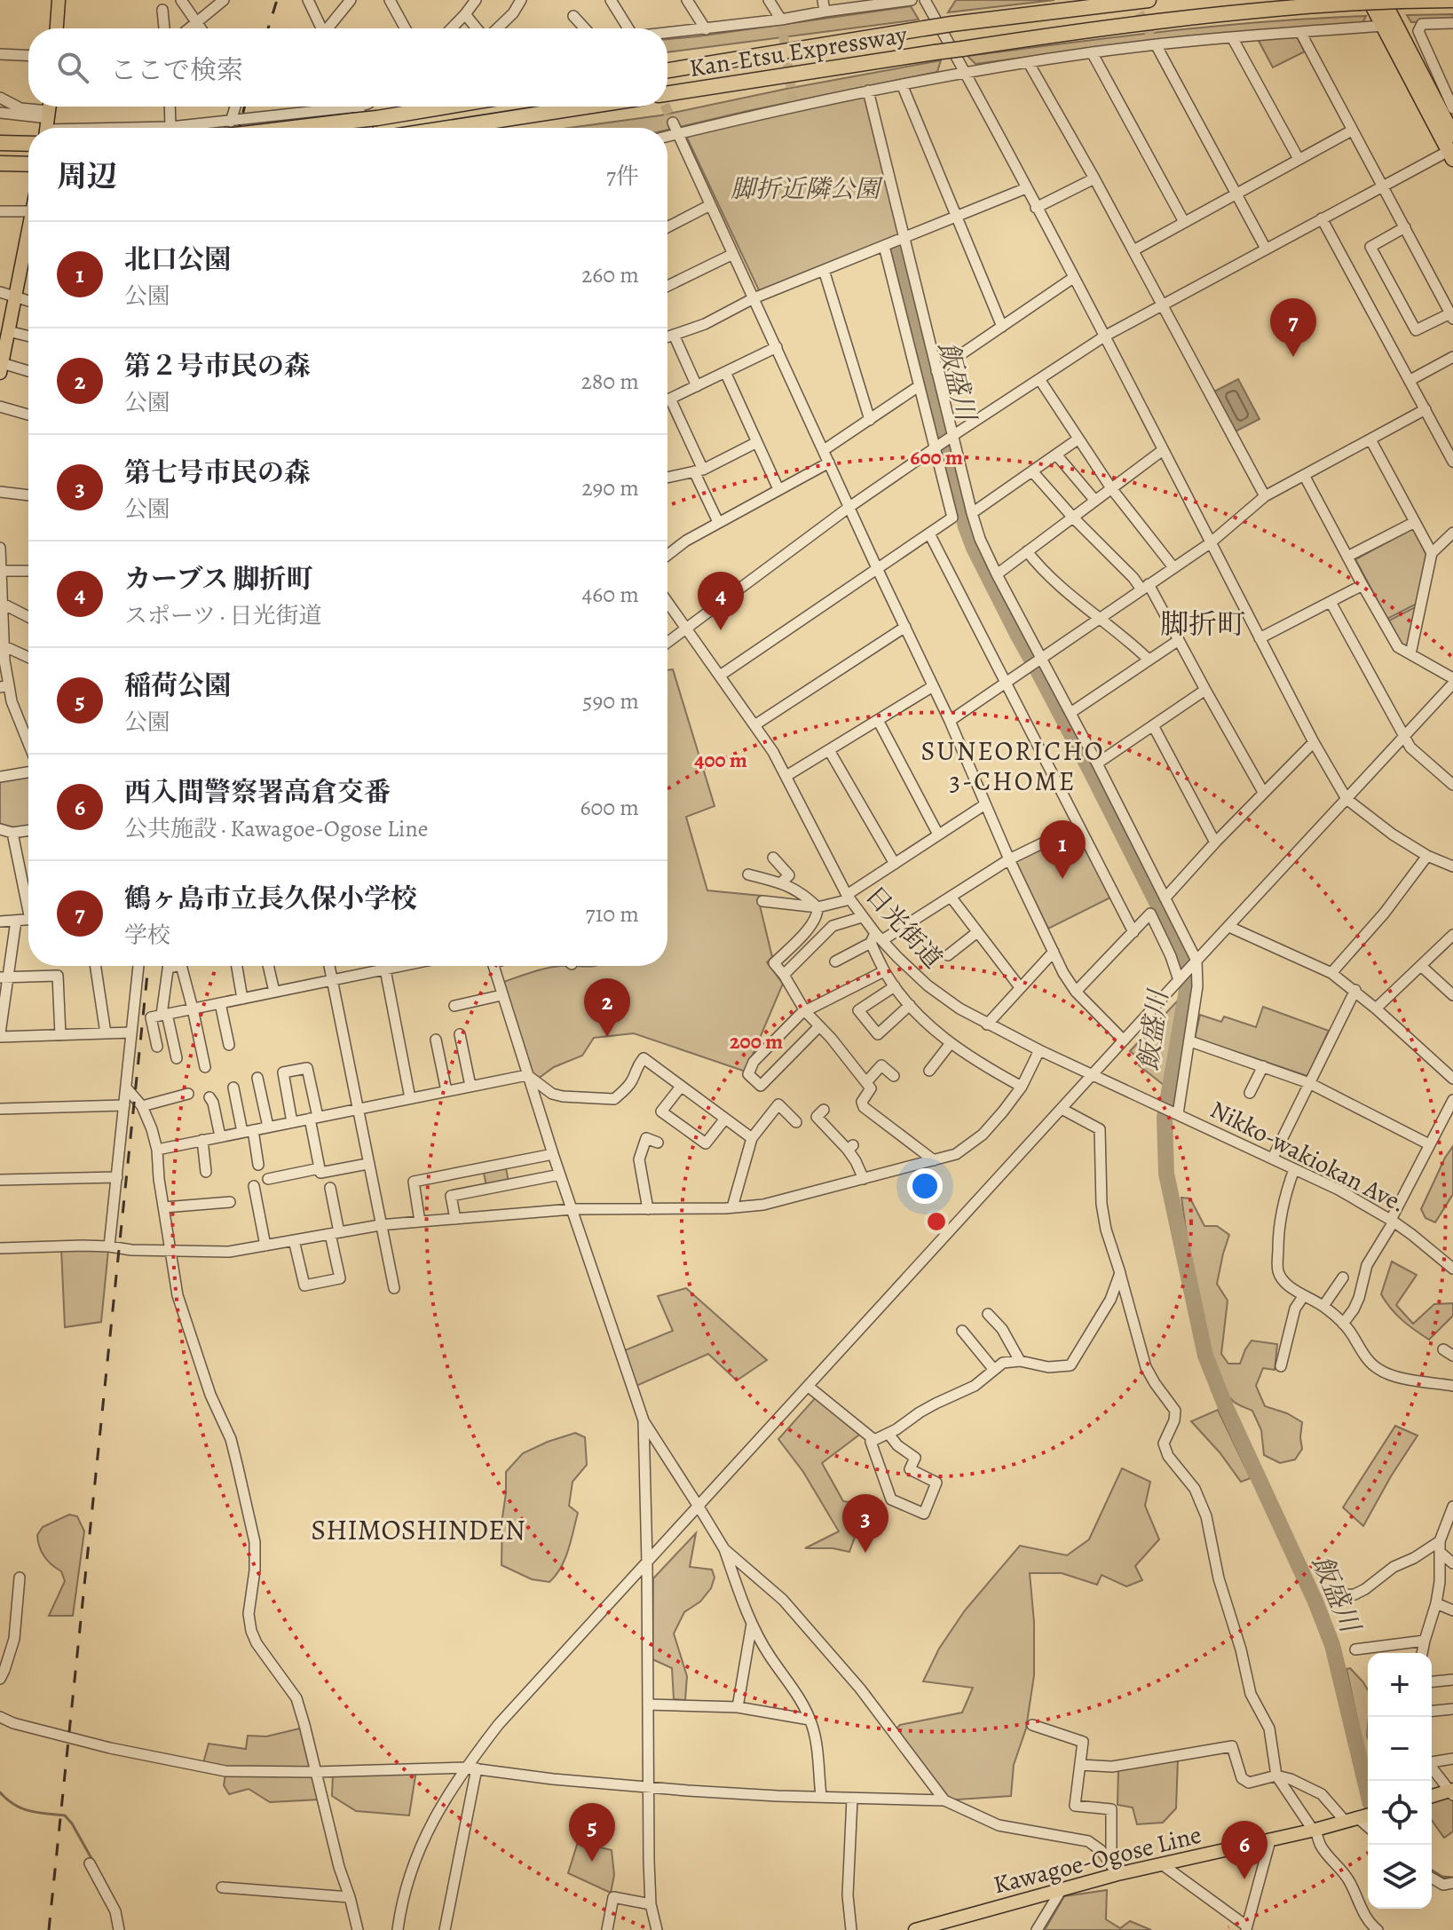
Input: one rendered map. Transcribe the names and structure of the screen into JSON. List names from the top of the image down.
{
  "streets": {
    "highway": ["Kan-Etsu Expressway"],
    "main road": ["Kawagoe-Ogose Line"],
    "street": ["日光街道", "Nikko-wakiokan Ave."]
  },
  "crossings": [
    ["日光街道", "Nikko-wakiokan Ave."]
  ],
  "districts": ["脚折町", "SUNEORICHO 3-CHOME", "SHIMOSHINDEN"],
  "water": ["飯盛川"],
  "parks": ["脚折近隣公園"],
  "page": {
    "search": "ここで検索",
    "heading": ["周辺", "7件"],
    "list": [
      {
        "mark": "1",
        "name": "北口公園",
        "note": "公園",
        "value": "260 m"
      },
      {
        "mark": "2",
        "name": "第２号市民の森",
        "note": "公園",
        "value": "280 m"
      },
      {
        "mark": "3",
        "name": "第七号市民の森",
        "note": "公園",
        "value": "290 m"
      },
      {
        "mark": "4",
        "name": "カーブス 脚折町",
        "note": "スポーツ · 日光街道",
        "value": "460 m"
      },
      {
        "mark": "5",
        "name": "稲荷公園",
        "note": "公園",
        "value": "590 m"
      },
      {
        "mark": "6",
        "name": "西入間警察署高倉交番",
        "note": "公共施設 · Kawagoe-Ogose Line",
        "value": "600 m"
      },
      {
        "mark": "7",
        "name": "鶴ヶ島市立長久保小学校",
        "note": "学校",
        "value": "710 m"
      }
    ],
    "pins": [
      "7",
      "4",
      "1",
      "2",
      "3",
      "5",
      "6"
    ],
    "map_buttons": ["+", "−"]
  },
  "rings": ["600 m", "400 m", "200 m"]
}
